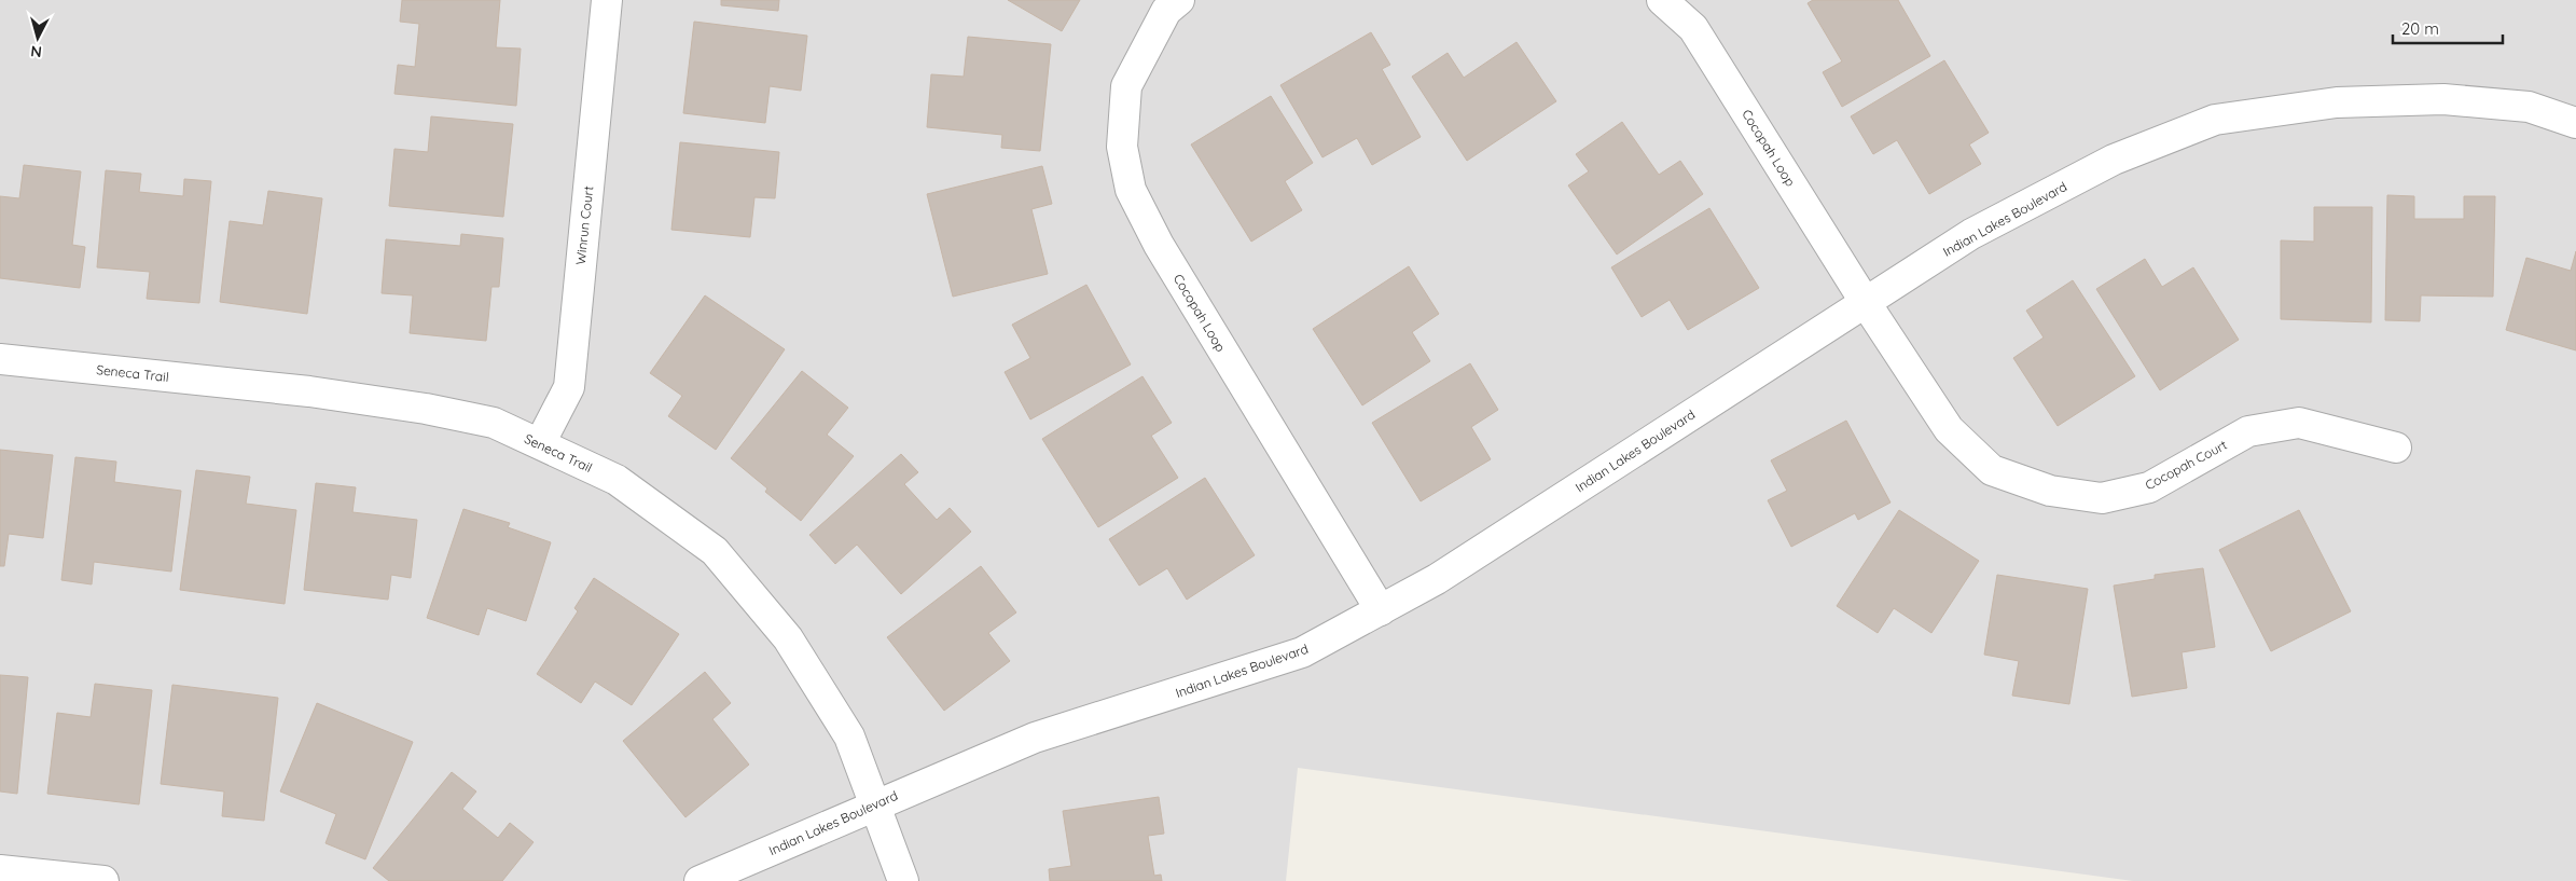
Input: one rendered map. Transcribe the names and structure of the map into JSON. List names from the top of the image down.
{
  "streets": {
    "street": [
      "Cocopah Loop",
      "Indian Lakes Boulevard",
      "Winrun Court",
      "Seneca Trail",
      "Cocopah Court"
    ]
  },
  "crossings": [
    ["Cocopah Loop", "Indian Lakes Boulevard"],
    ["Cocopah Loop", "Cocopah Court"],
    ["Indian Lakes Boulevard", "Seneca Trail"],
    ["Indian Lakes Boulevard", "Cocopah Court"],
    ["Winrun Court", "Seneca Trail"]
  ],
  "scale_bar": "20 m",
  "north": "bottom"
}
